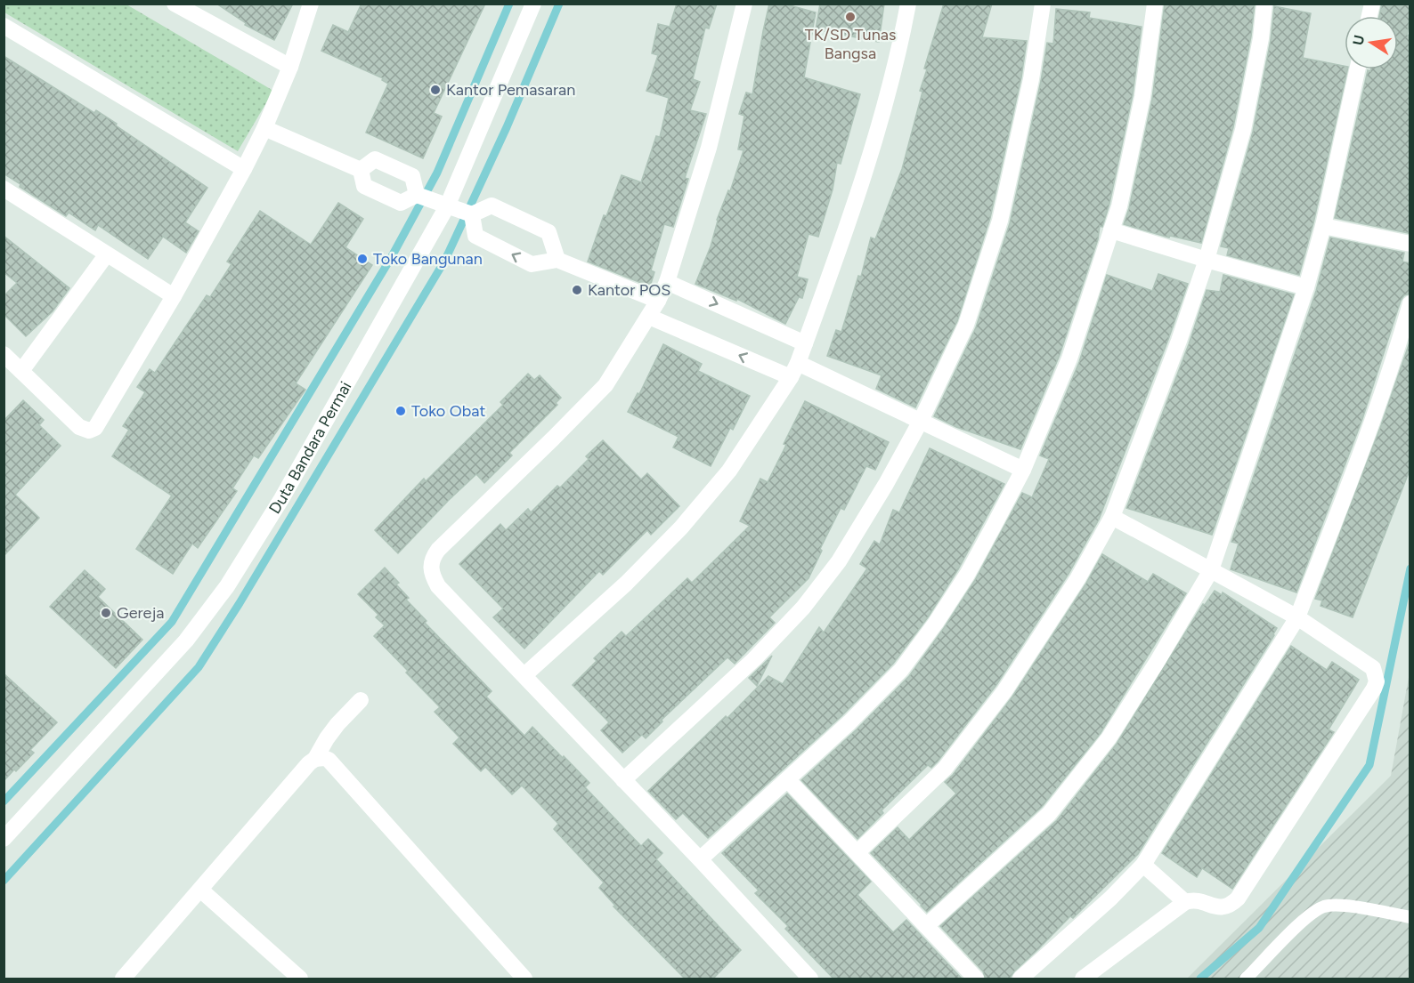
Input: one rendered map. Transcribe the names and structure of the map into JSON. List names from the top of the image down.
{
  "streets": {
    "street": ["Duta Bandara Permai"]
  },
  "places": [
    "TK/SD Tunas Bangsa",
    "Kantor Pemasaran",
    "Toko Bangunan",
    "Kantor POS",
    "Toko Obat",
    "Gereja"
  ],
  "north": "left"
}
